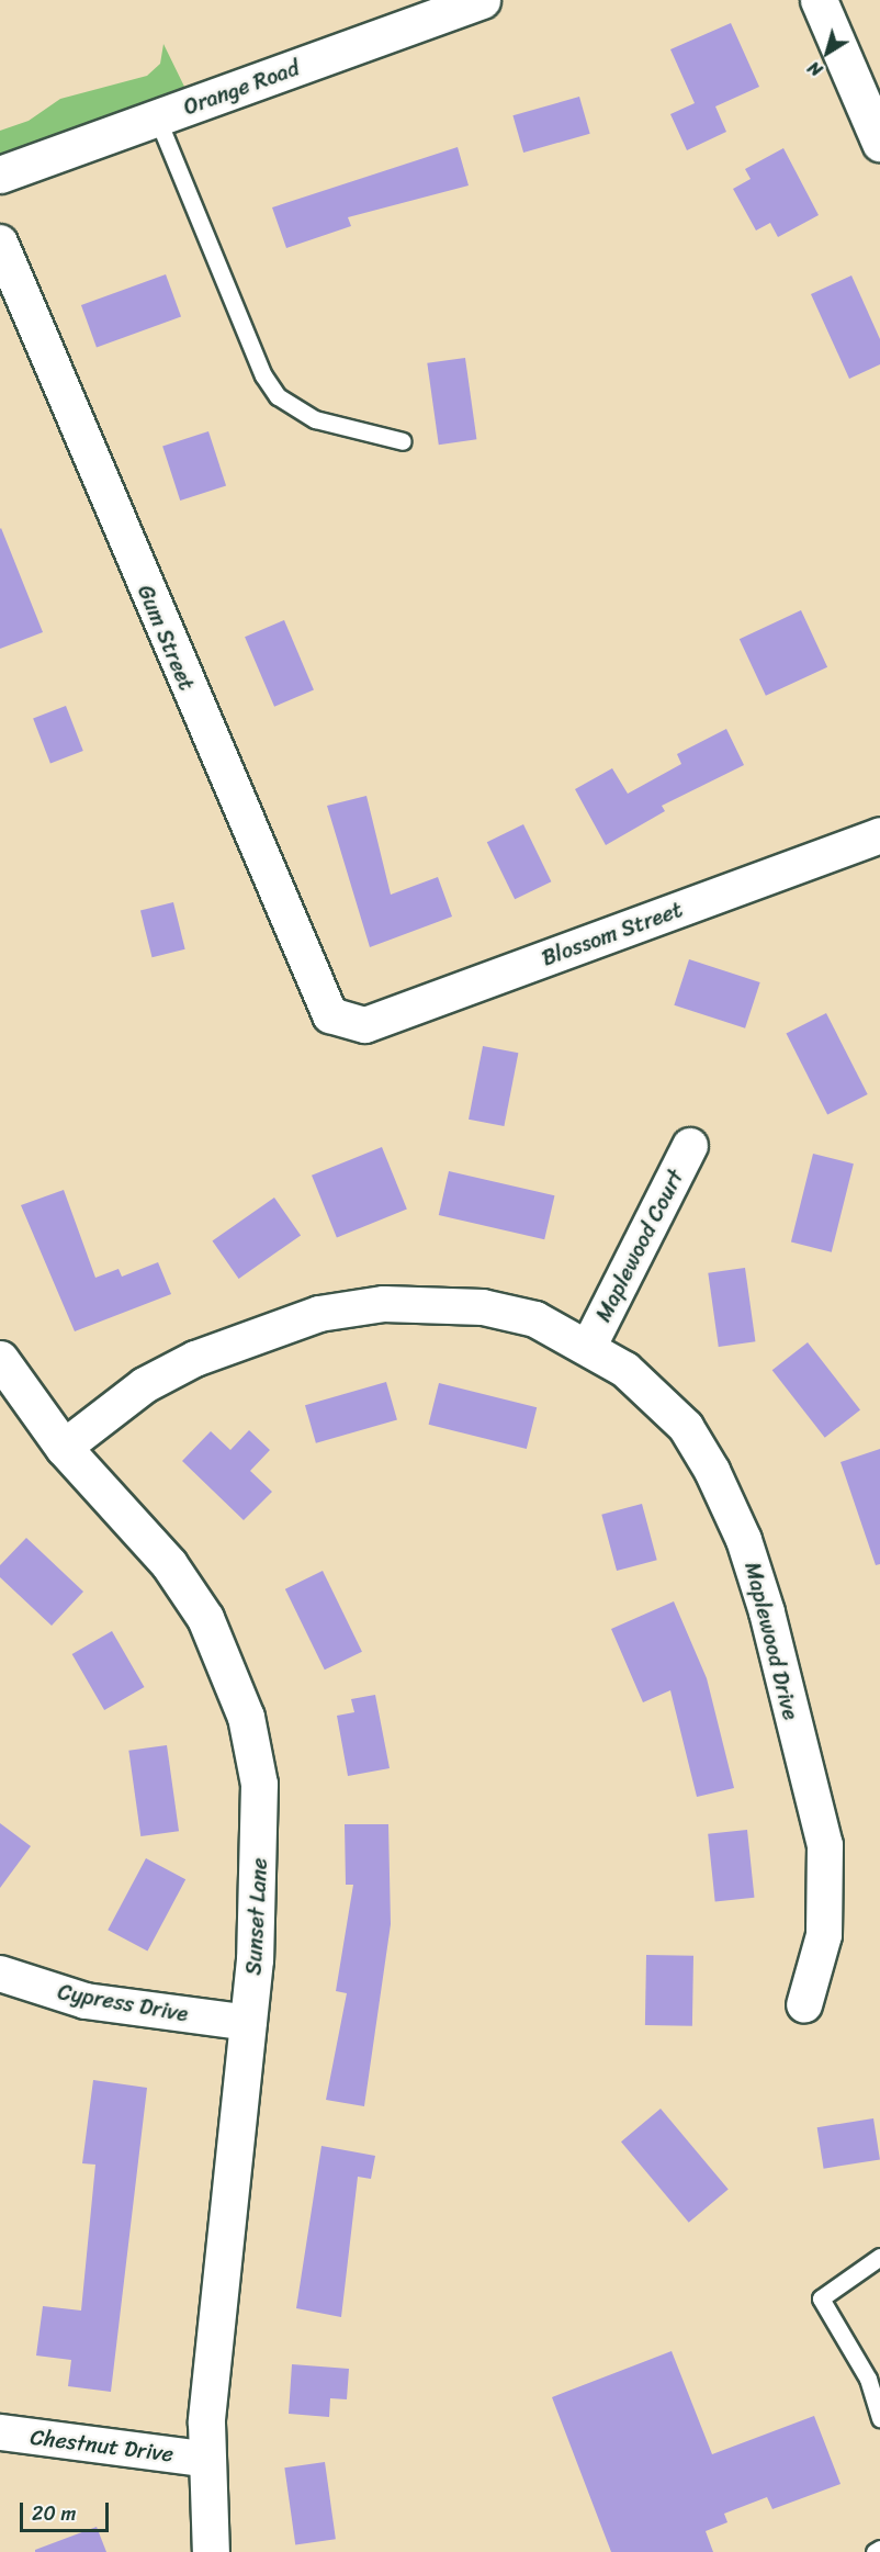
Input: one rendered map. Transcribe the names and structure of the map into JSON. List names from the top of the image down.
{
  "streets": {
    "street": [
      "Orange Road",
      "Gum Street",
      "Blossom Street",
      "Maplewood Court",
      "Maplewood Drive",
      "Sunset Lane",
      "Cypress Drive",
      "Chestnut Drive"
    ]
  },
  "crossings": [
    ["Gum Street", "Blossom Street"],
    ["Maplewood Court", "Maplewood Drive"],
    ["Maplewood Drive", "Sunset Lane"],
    ["Sunset Lane", "Cypress Drive"],
    ["Sunset Lane", "Chestnut Drive"]
  ],
  "scale_bar": "20 m",
  "north": "bottom left"
}
